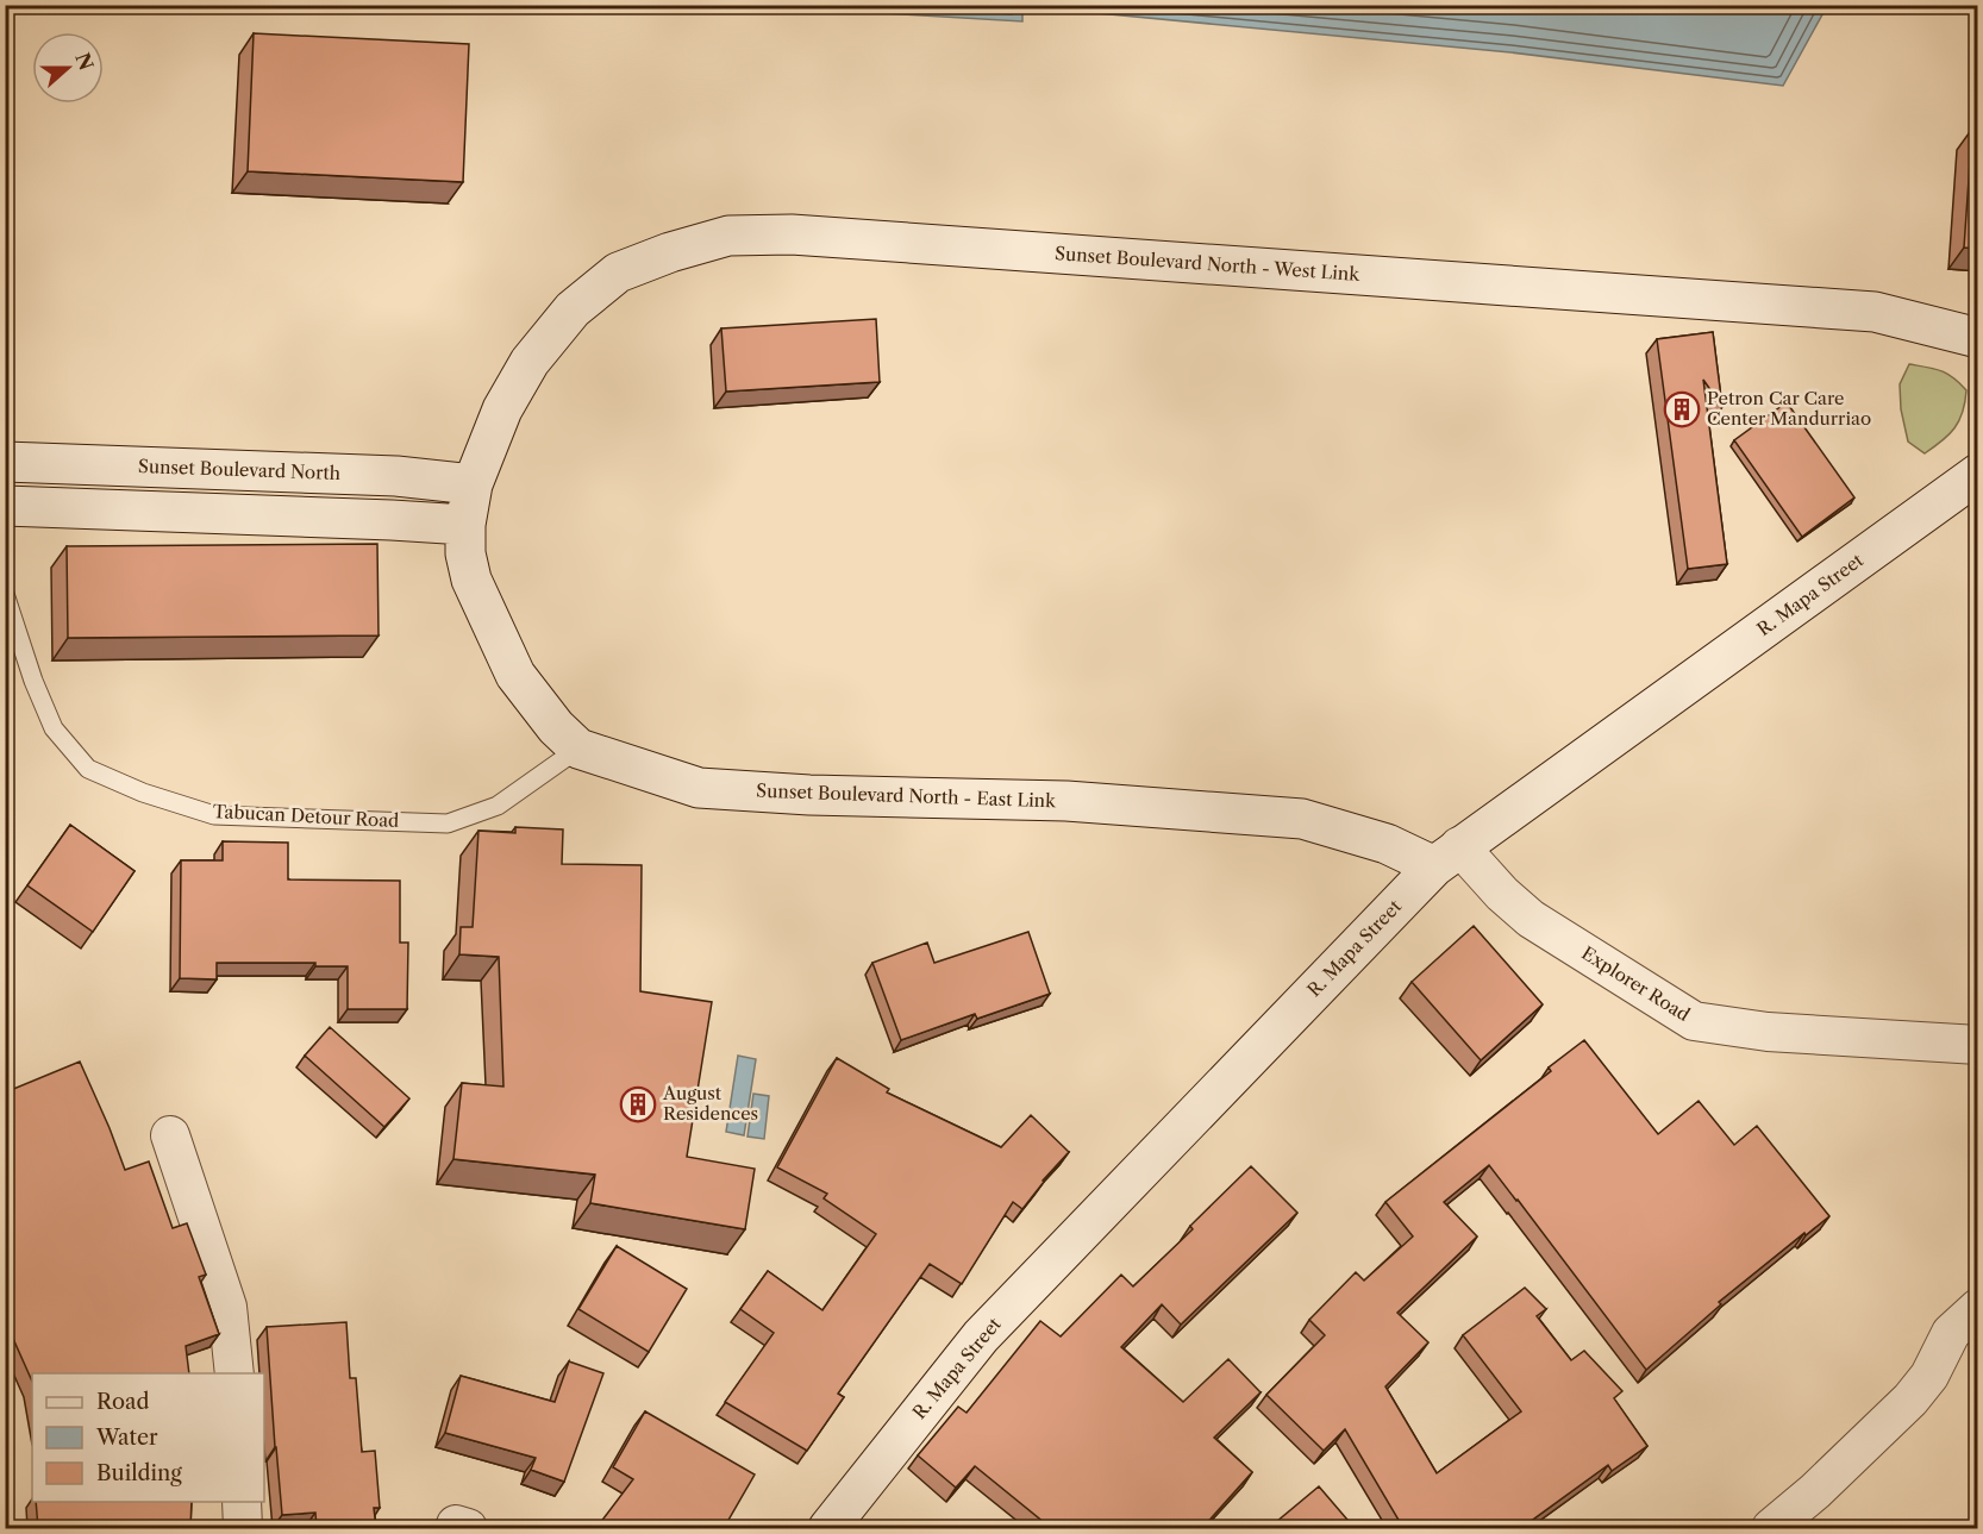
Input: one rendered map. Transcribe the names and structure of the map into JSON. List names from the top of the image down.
{
  "streets": {
    "main road": [
      "Sunset Boulevard North - West Link",
      "Sunset Boulevard North",
      "R. Mapa Street",
      "Sunset Boulevard North - East Link"
    ],
    "street": ["Explorer Road"],
    "lane": ["Tabucan Detour Road"]
  },
  "crossings": [
    ["Sunset Boulevard North - West Link", "Sunset Boulevard North"],
    ["R. Mapa Street", "Sunset Boulevard North - East Link"],
    ["R. Mapa Street", "Explorer Road"],
    ["Sunset Boulevard North - East Link", "Tabucan Detour Road"],
    ["Sunset Boulevard North - East Link", "Explorer Road"]
  ],
  "places": {
    "building": ["Petron Car Care Center Mandurriao", "August Residences"]
  },
  "legend": ["Road", "Water", "Building"],
  "north": "right"
}
